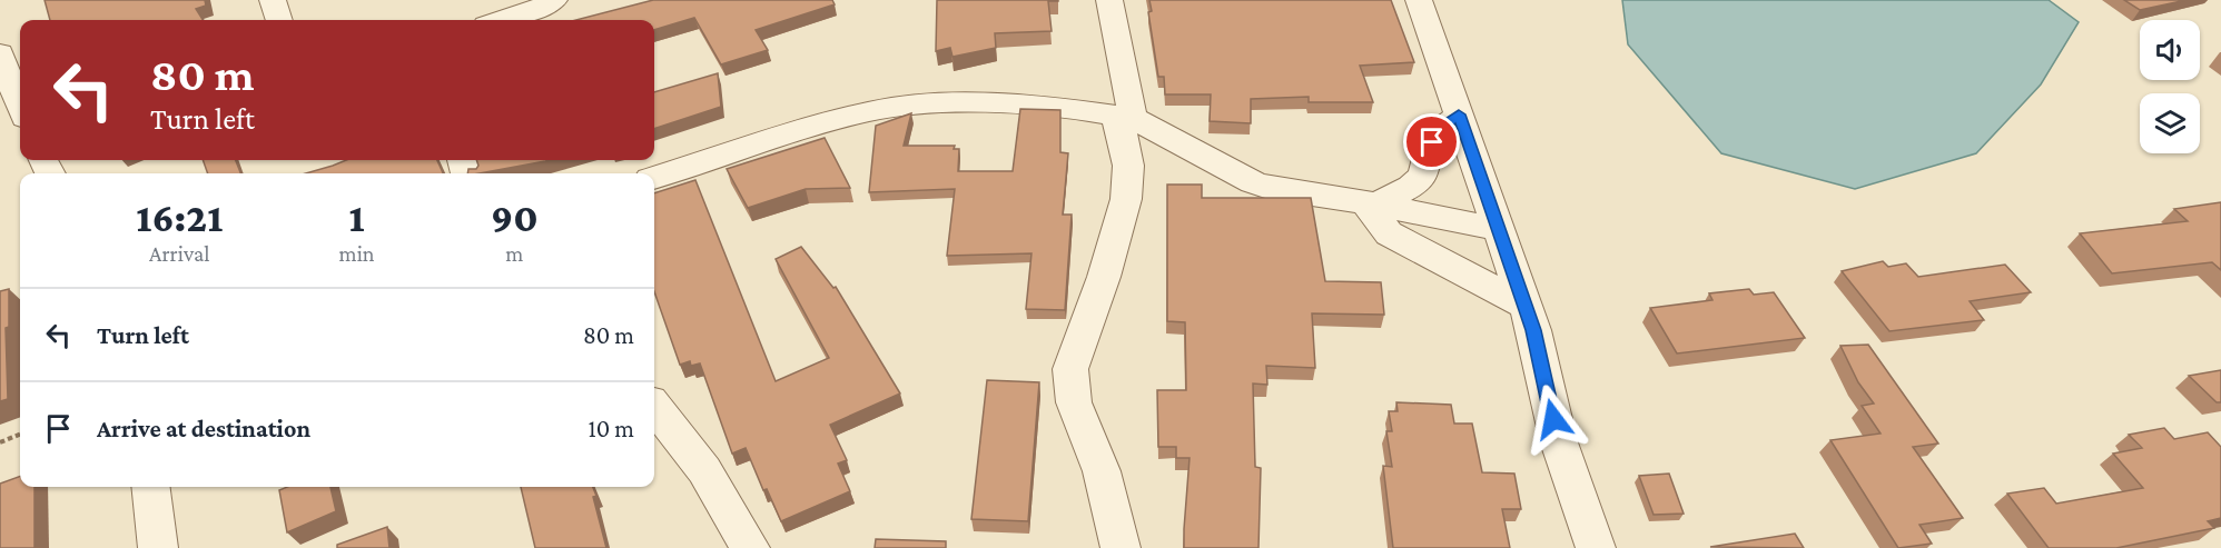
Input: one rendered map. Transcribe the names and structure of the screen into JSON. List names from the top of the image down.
{
  "page": {
    "turn": ["80 m", "Turn left"],
    "eta": [
      "16:21",
      "Arrival",
      "1",
      "min",
      "90",
      "m"
    ],
    "list": [
      {
        "name": "Turn left",
        "value": "80 m"
      },
      {
        "name": "Arrive at destination",
        "value": "10 m"
      }
    ]
  }
}
